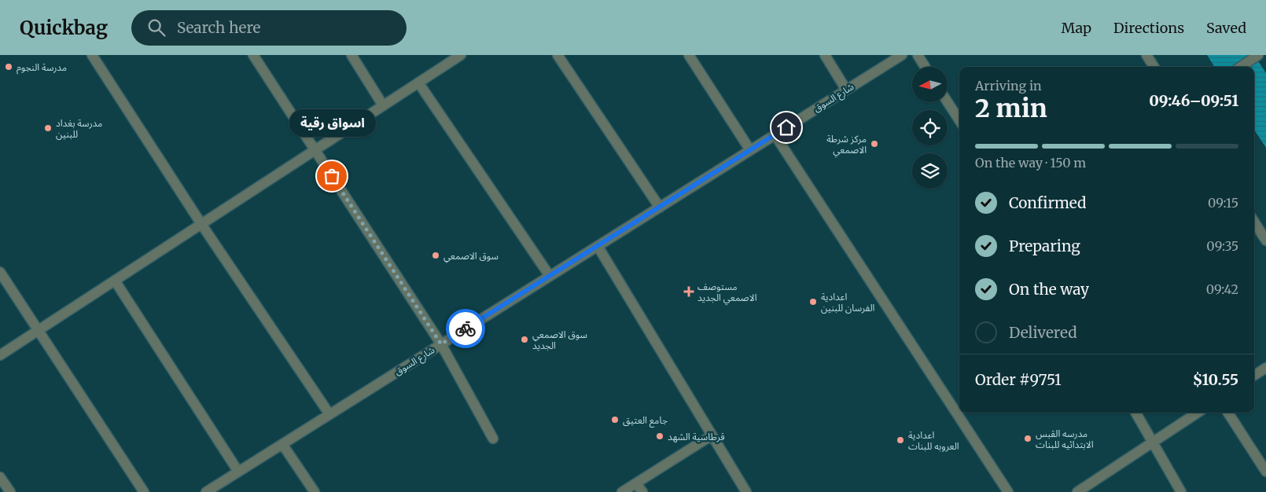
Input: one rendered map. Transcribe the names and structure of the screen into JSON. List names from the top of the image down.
{
  "streets": {
    "street": ["شارع السوق"]
  },
  "places": {
    "other": [
      "مدرسة النجوم",
      "مدرسة بغداد للبنين",
      "مركز شرطة الاصمعي",
      "اسواق رقية",
      "سوق الاصمعي",
      "اعدادية الفرسان للبنين",
      "سوق الاصمعي الجديد",
      "جامع العتيق",
      "قرطاسية الشهد",
      "مدرسه القبس الابتدائيه للبنات",
      "اعدادية العروبه للبنات"
    ],
    "health": ["مستوصف الاصمعي الجديد"]
  },
  "north": "left",
  "page": {
    "header": "Quickbag",
    "search": "Search here",
    "nav": ["Map", "Directions", "Saved"],
    "heading": ["2 min", "Arriving in", "09:46–09:51"],
    "panel": ["Order #9751", "$10.55"],
    "bubble": "اسواق رقية",
    "bar": "On the way · 150 m",
    "list": [
      ["Confirmed", "09:15"],
      ["Preparing", "09:35"],
      ["On the way", "09:42"],
      "Delivered"
    ]
  }
}
